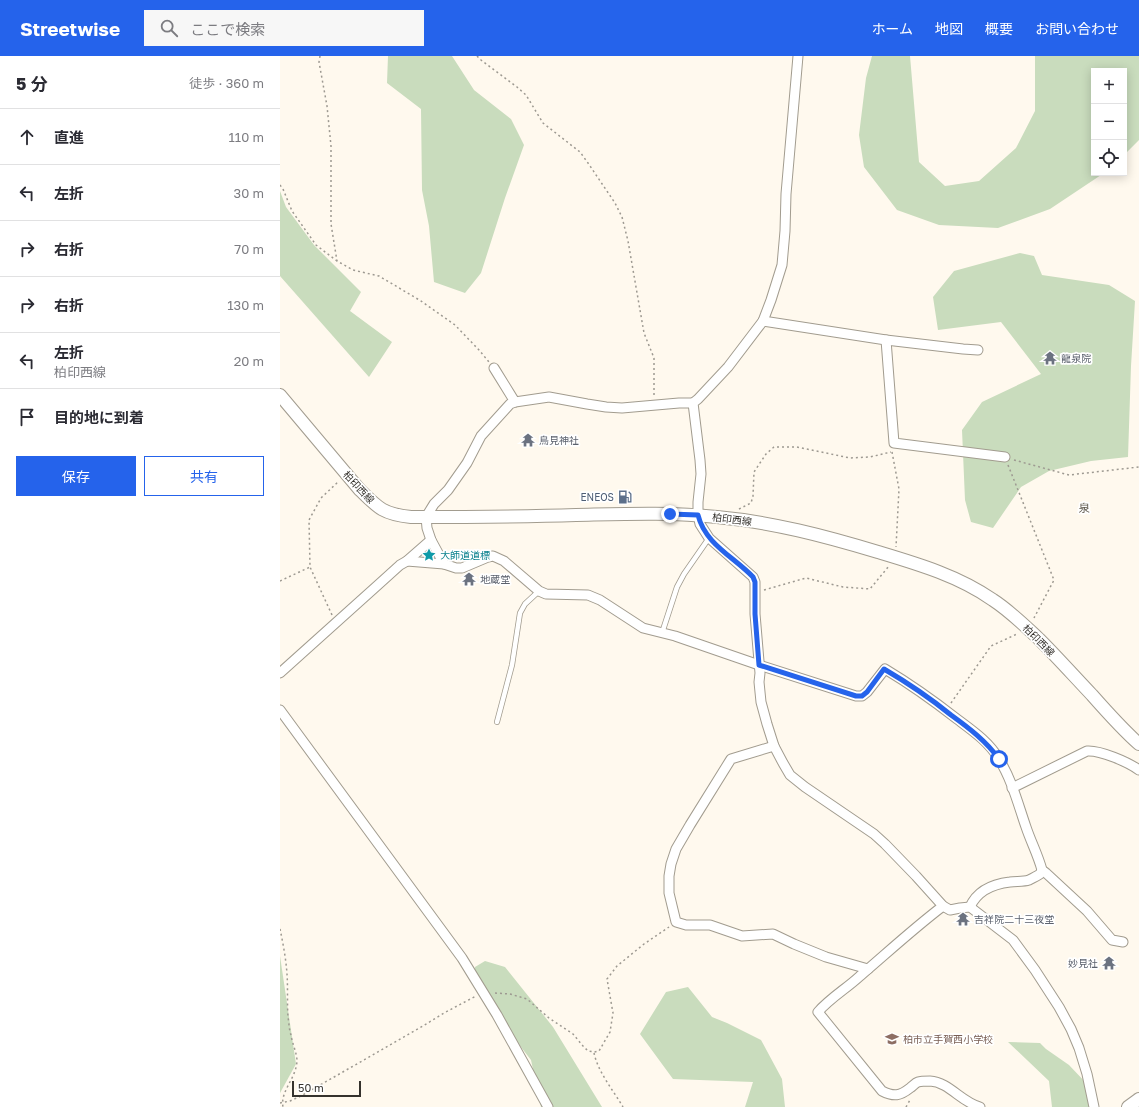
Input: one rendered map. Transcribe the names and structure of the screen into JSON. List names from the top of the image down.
{
  "streets": {
    "main road": ["柏印西線"]
  },
  "districts": ["泉"],
  "places": {
    "temple": [
      "龍泉院",
      "鳥見神社",
      "地蔵堂",
      "吉祥院二十三夜堂",
      "妙見社"
    ],
    "fuel station": ["ENEOS"],
    "place": ["大師道道標"],
    "school or university": ["柏市立手賀西小学校"]
  },
  "scale_bar": "50 m",
  "page": {
    "header": "Streetwise",
    "search": "ここで検索",
    "nav": [
      "ホーム",
      "地図",
      "概要",
      "お問い合わせ"
    ],
    "heading": ["5 分", "徒歩 · 360 m"],
    "map_buttons": ["+", "−"],
    "list": [
      ["直進", "110 m"],
      ["左折", "30 m"],
      ["右折", "70 m"],
      ["右折", "130 m"],
      ["左折", "柏印西線", "20 m"],
      "目的地に到着"
    ],
    "buttons": ["保存", "共有"],
    "scale": "50 m"
  }
}
